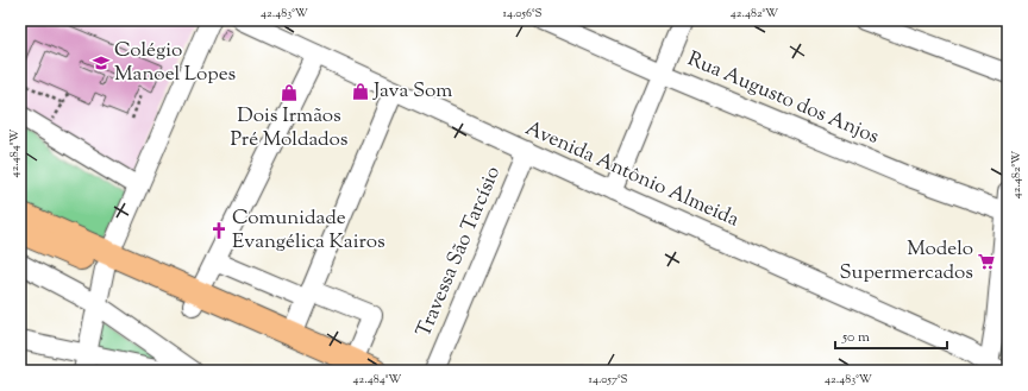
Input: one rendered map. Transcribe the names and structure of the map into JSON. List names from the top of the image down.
{
  "streets": {
    "street": ["Rua Augusto dos Anjos", "Avenida Antônio Almeida", "Travessa São Tarcísio"]
  },
  "crossings": [
    ["Avenida Antônio Almeida", "Travessa São Tarcísio"]
  ],
  "places": {
    "school or university": ["Colégio Manoel Lopes"],
    "shop": ["Java Som", "Dois Irmãos Pré Moldados"],
    "church": ["Comunidade Evangélica Kairos"],
    "supermarket": ["Modelo Supermercados"]
  },
  "scale_bar": "50 m",
  "coordinates": [
    "42.483°W",
    "14.056°S",
    "42.482°W",
    "42.484°W",
    "14.057°S"
  ]
}
